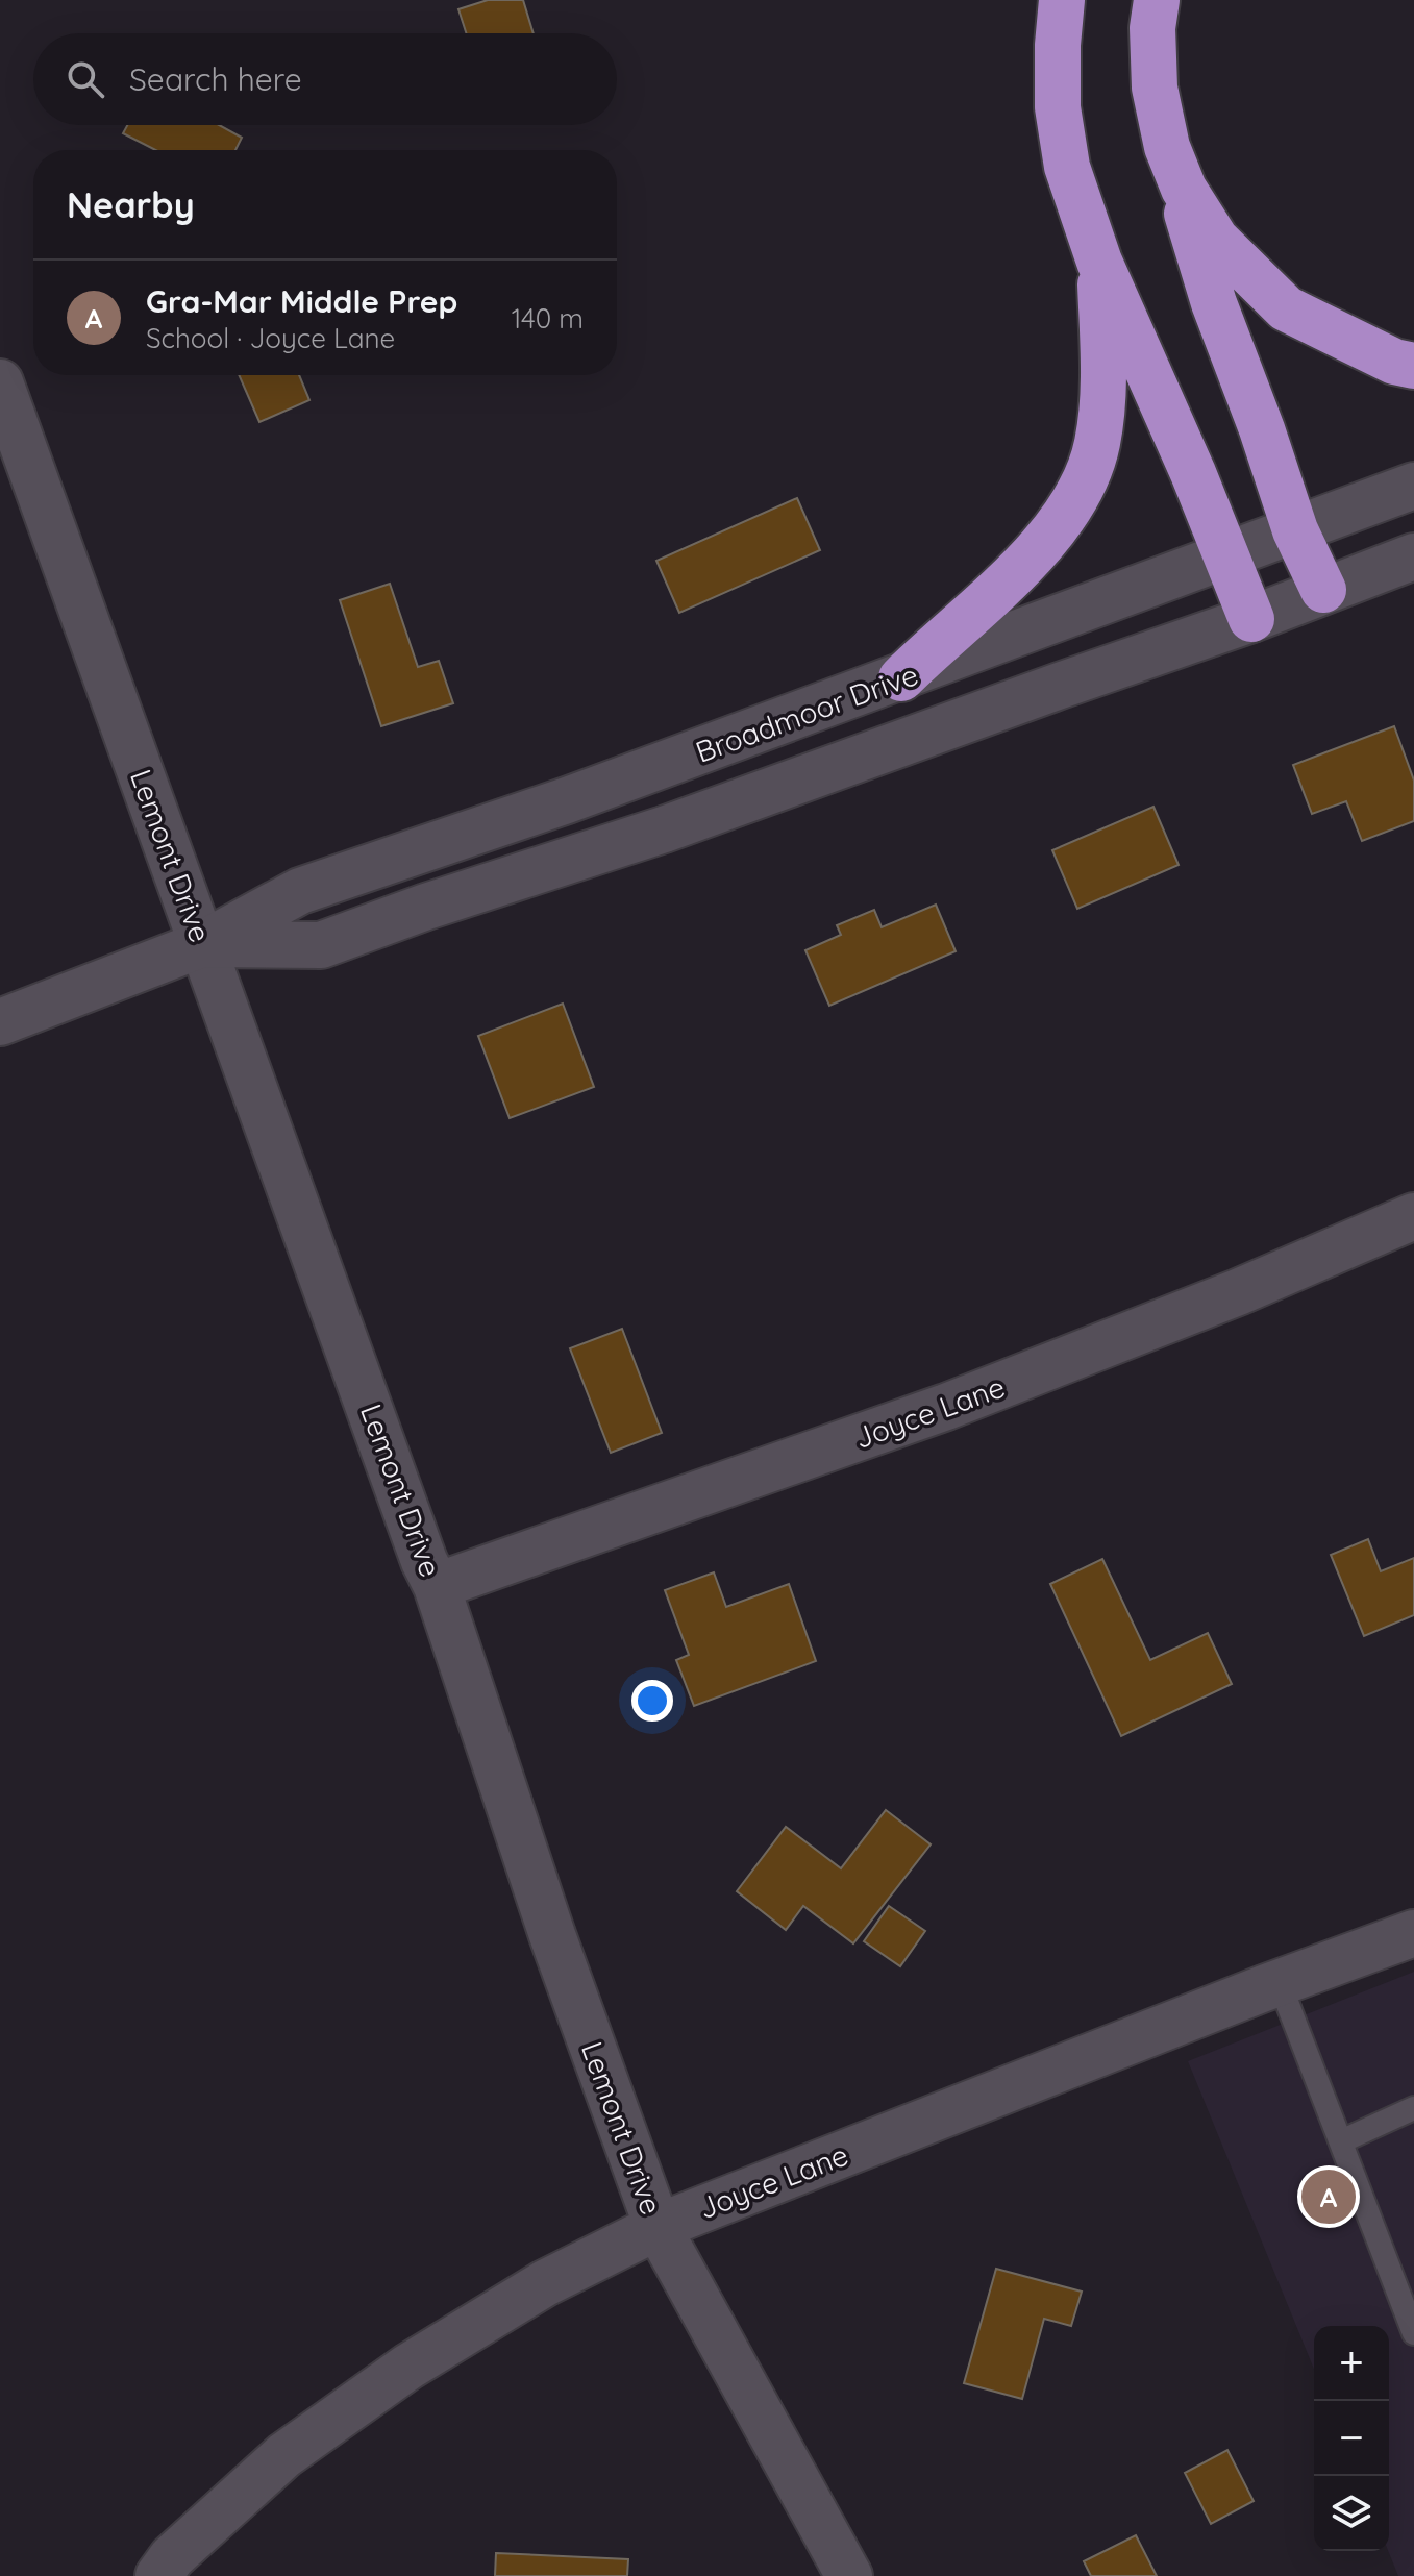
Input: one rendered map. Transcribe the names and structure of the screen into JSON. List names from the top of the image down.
{
  "streets": {
    "street": ["Broadmoor Drive", "Lemont Drive", "Joyce Lane"]
  },
  "crossings": [
    ["Broadmoor Drive", "Lemont Drive"],
    ["Lemont Drive", "Joyce Lane"]
  ],
  "page": {
    "search": "Search here",
    "heading": "Nearby",
    "list": [
      {
        "mark": "A",
        "name": "Gra-Mar Middle Prep",
        "note": "School · Joyce Lane",
        "value": "140 m"
      }
    ],
    "pins": "A",
    "map_buttons": ["+", "−"]
  }
}
